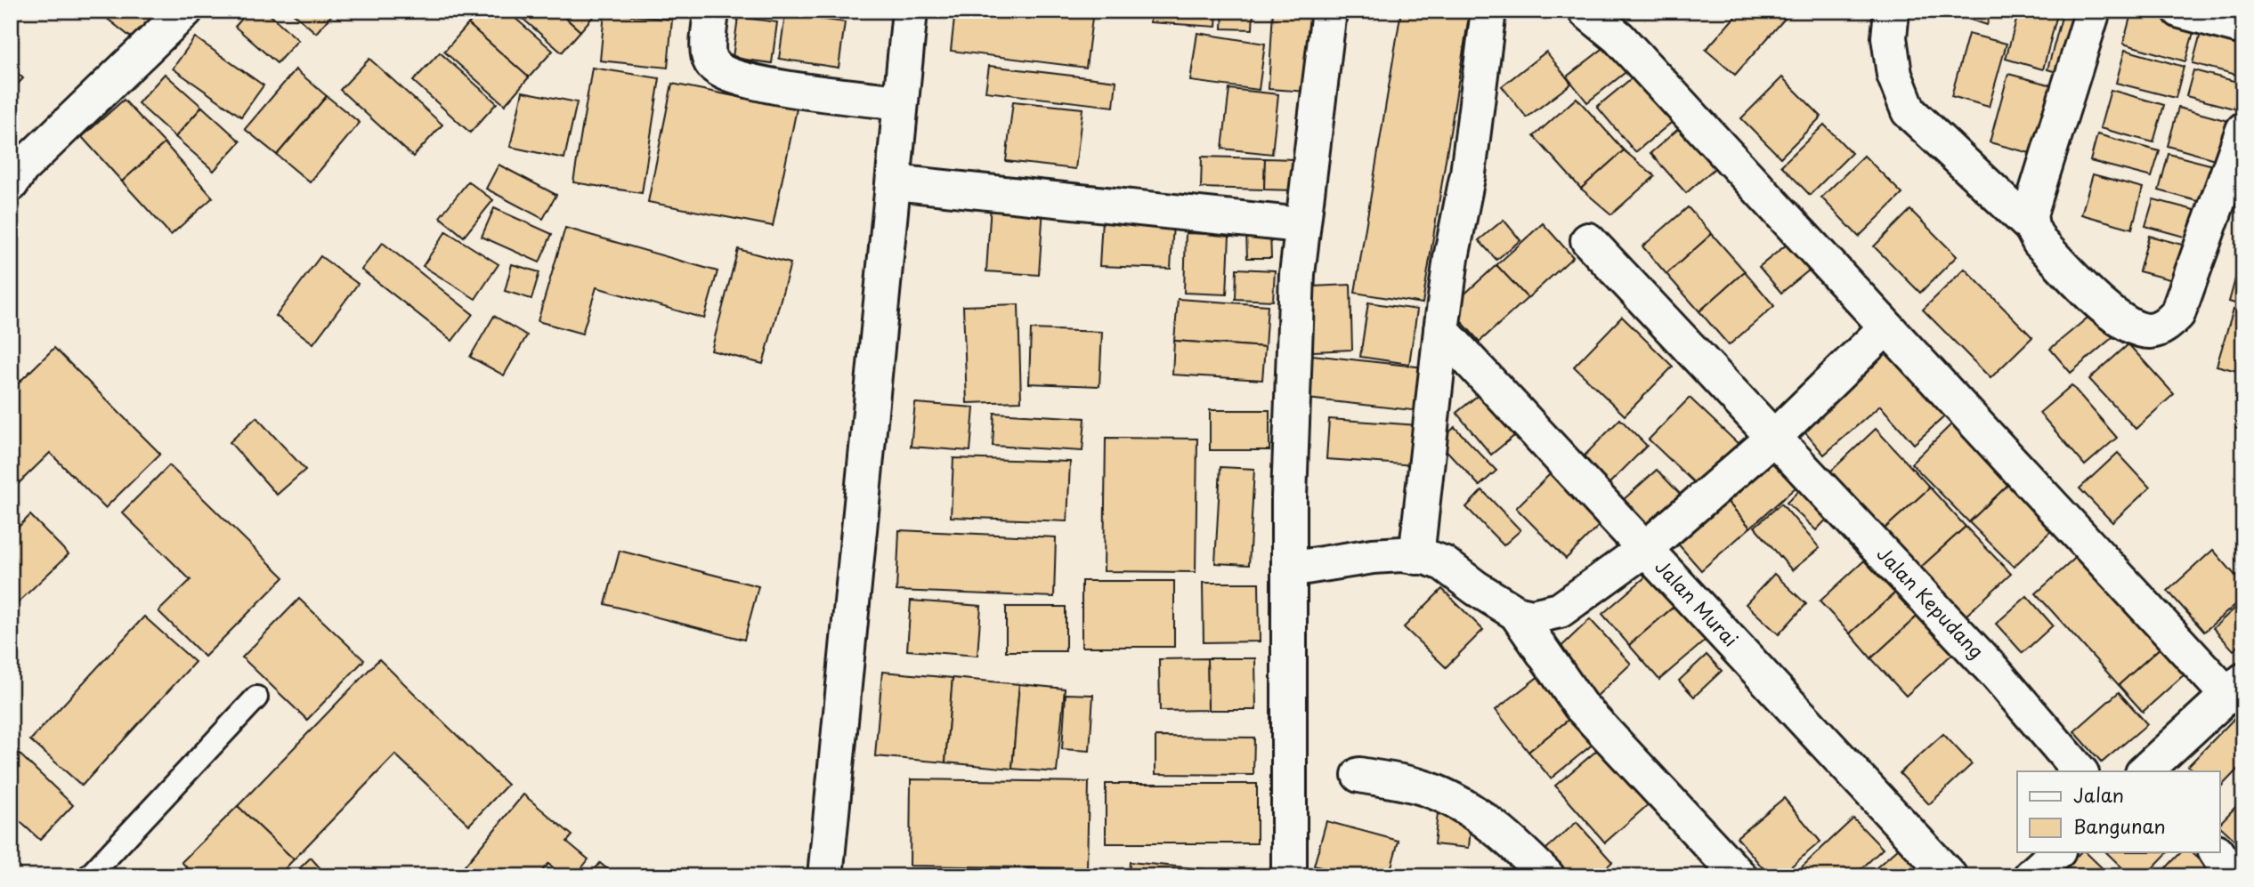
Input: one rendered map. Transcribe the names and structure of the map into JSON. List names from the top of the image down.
{
  "streets": {
    "street": ["Jalan Murai", "Jalan Kepudang"]
  },
  "legend": ["Jalan", "Bangunan"]
}
